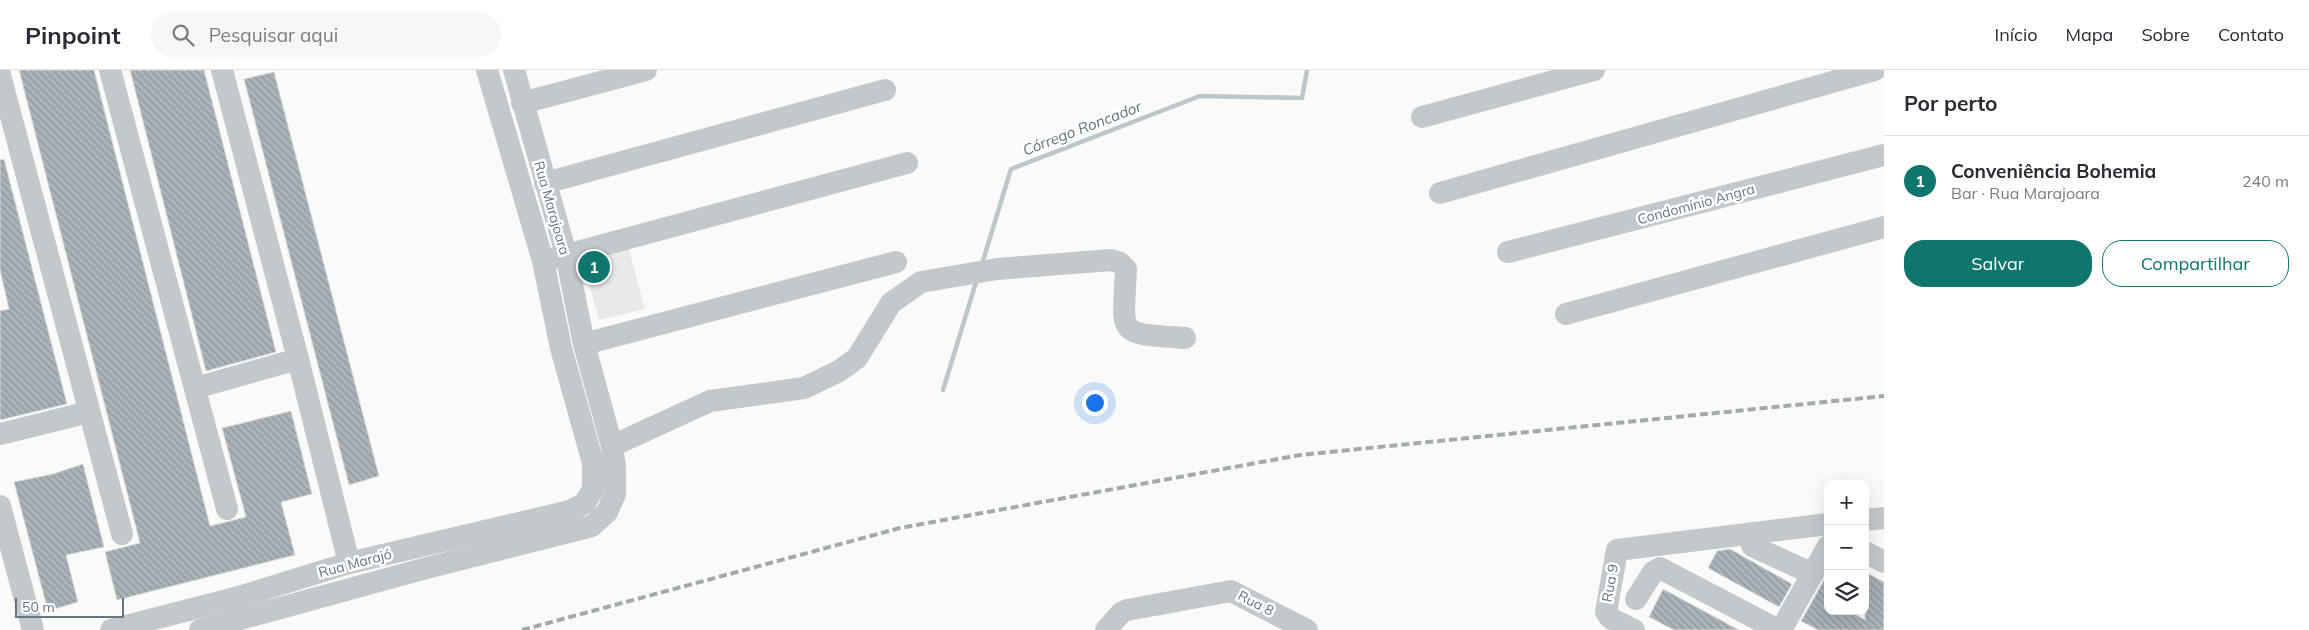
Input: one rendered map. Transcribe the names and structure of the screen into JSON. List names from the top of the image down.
{
  "streets": {
    "street": [
      "Condomínio Angra",
      "Rua Marajoara",
      "Rua Marajó",
      "Rua 9",
      "Rua 8"
    ]
  },
  "crossings": [
    ["Rua Marajoara", "Rua Marajó"]
  ],
  "water": ["Córrego Roncador"],
  "scale_bar": "50 m",
  "page": {
    "header": "Pinpoint",
    "search": "Pesquisar aqui",
    "nav": [
      "Início",
      "Mapa",
      "Sobre",
      "Contato"
    ],
    "heading": "Por perto",
    "list": [
      {
        "mark": "1",
        "name": "Conveniência Bohemia",
        "note": "Bar · Rua Marajoara",
        "value": "240 m"
      }
    ],
    "buttons": ["Salvar", "Compartilhar"],
    "pins": "1",
    "map_buttons": ["+", "−"],
    "scale": "50 m"
  }
}
